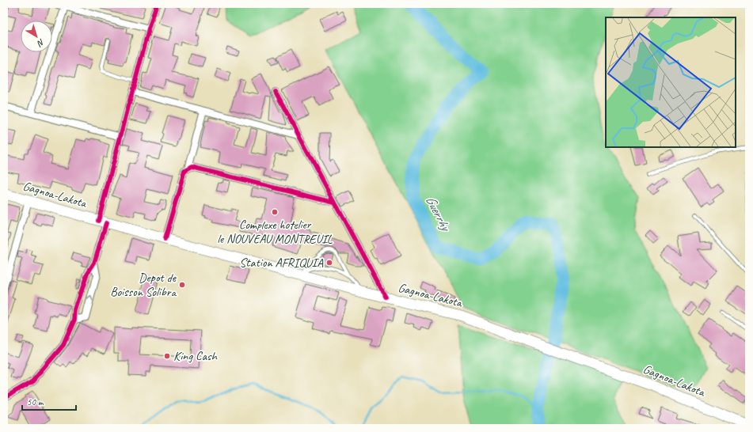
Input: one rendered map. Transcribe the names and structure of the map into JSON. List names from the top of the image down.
{
  "streets": {
    "main road": ["Gagnoa-Lakota"]
  },
  "water": ["Guerrhy"],
  "places": [
    "Complexe hotelier le NOUVEAU MONTREUIL",
    "Station AFRIQUIA",
    "Depot de Boisson Solibra",
    "King Cash"
  ],
  "scale_bar": "50 m",
  "north": "bottom right"
}
